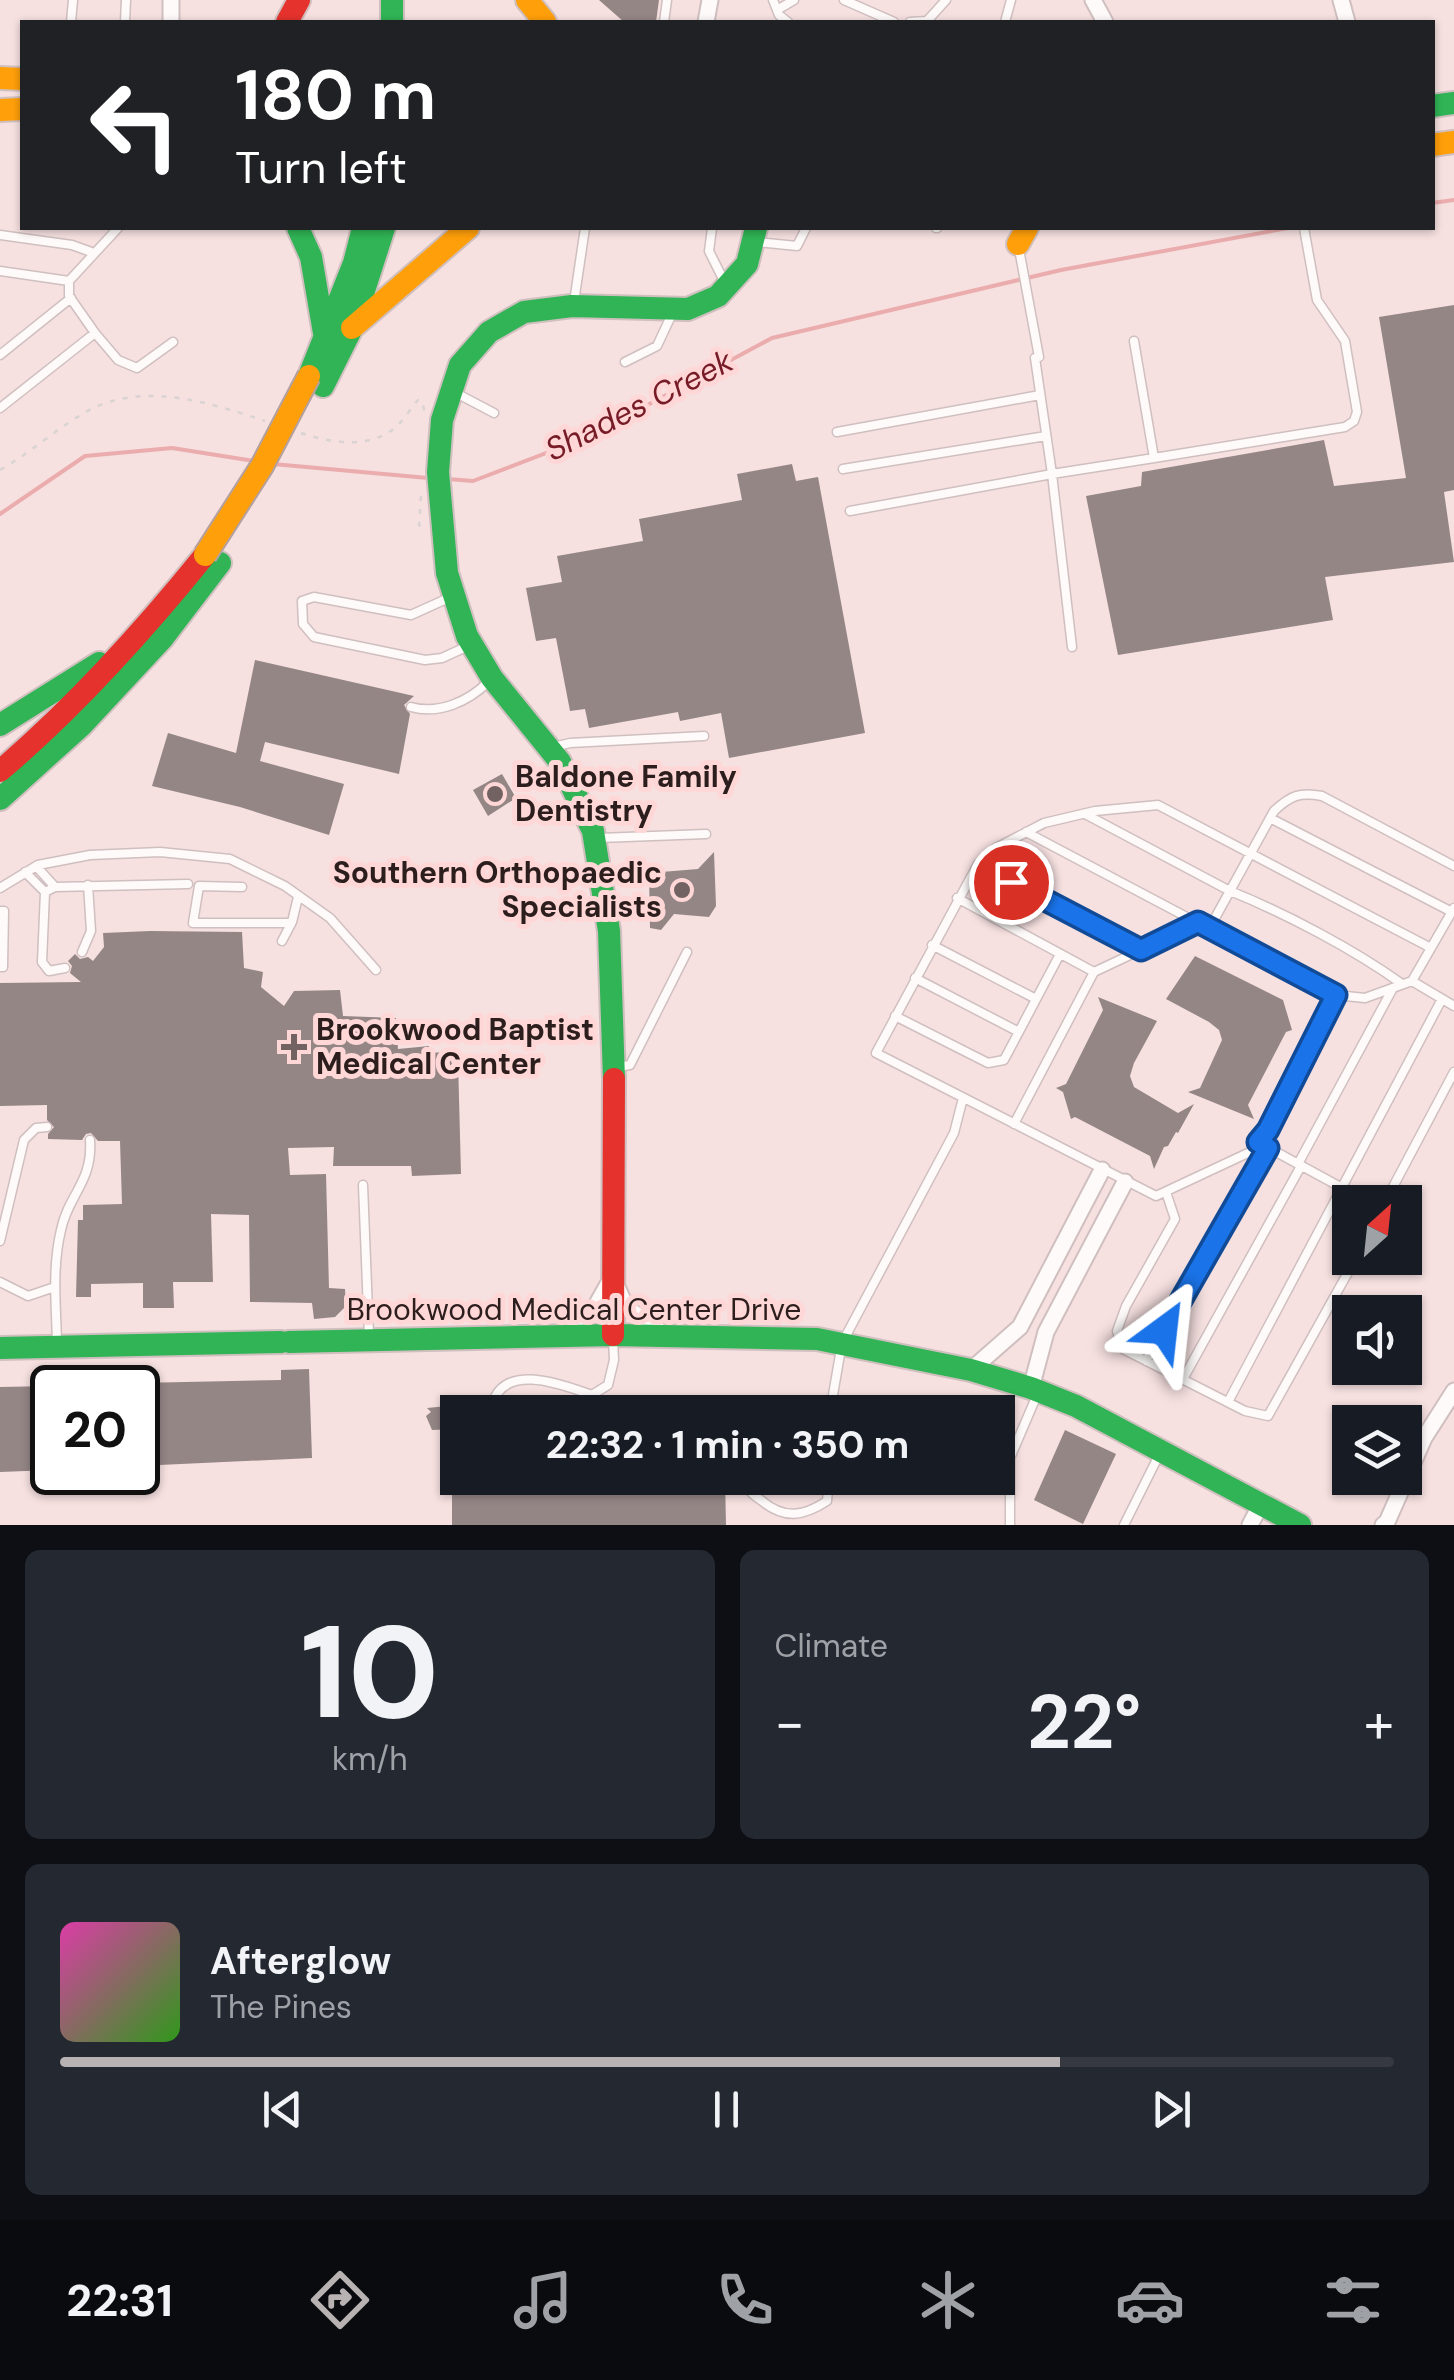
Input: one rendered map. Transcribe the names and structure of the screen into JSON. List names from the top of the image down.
{
  "streets": {
    "street": ["Brookwood Medical Center Drive"]
  },
  "water": ["Shades Creek"],
  "places": {
    "other": ["Baldone Family Dentistry", "Southern Orthopaedic Specialists"],
    "health": ["Brookwood Baptist Medical Center"]
  },
  "north": "top right",
  "page": {
    "turn": ["180 m", "Turn left"],
    "limit": "20",
    "trip": "22:32 · 1 min · 350 m",
    "tile": [
      ["10", "km/h"],
      "Climate"
    ],
    "heat": ["−", "22°", "+"],
    "song": ["Afterglow", "The Pines"],
    "tabs": "22:31"
  }
}
